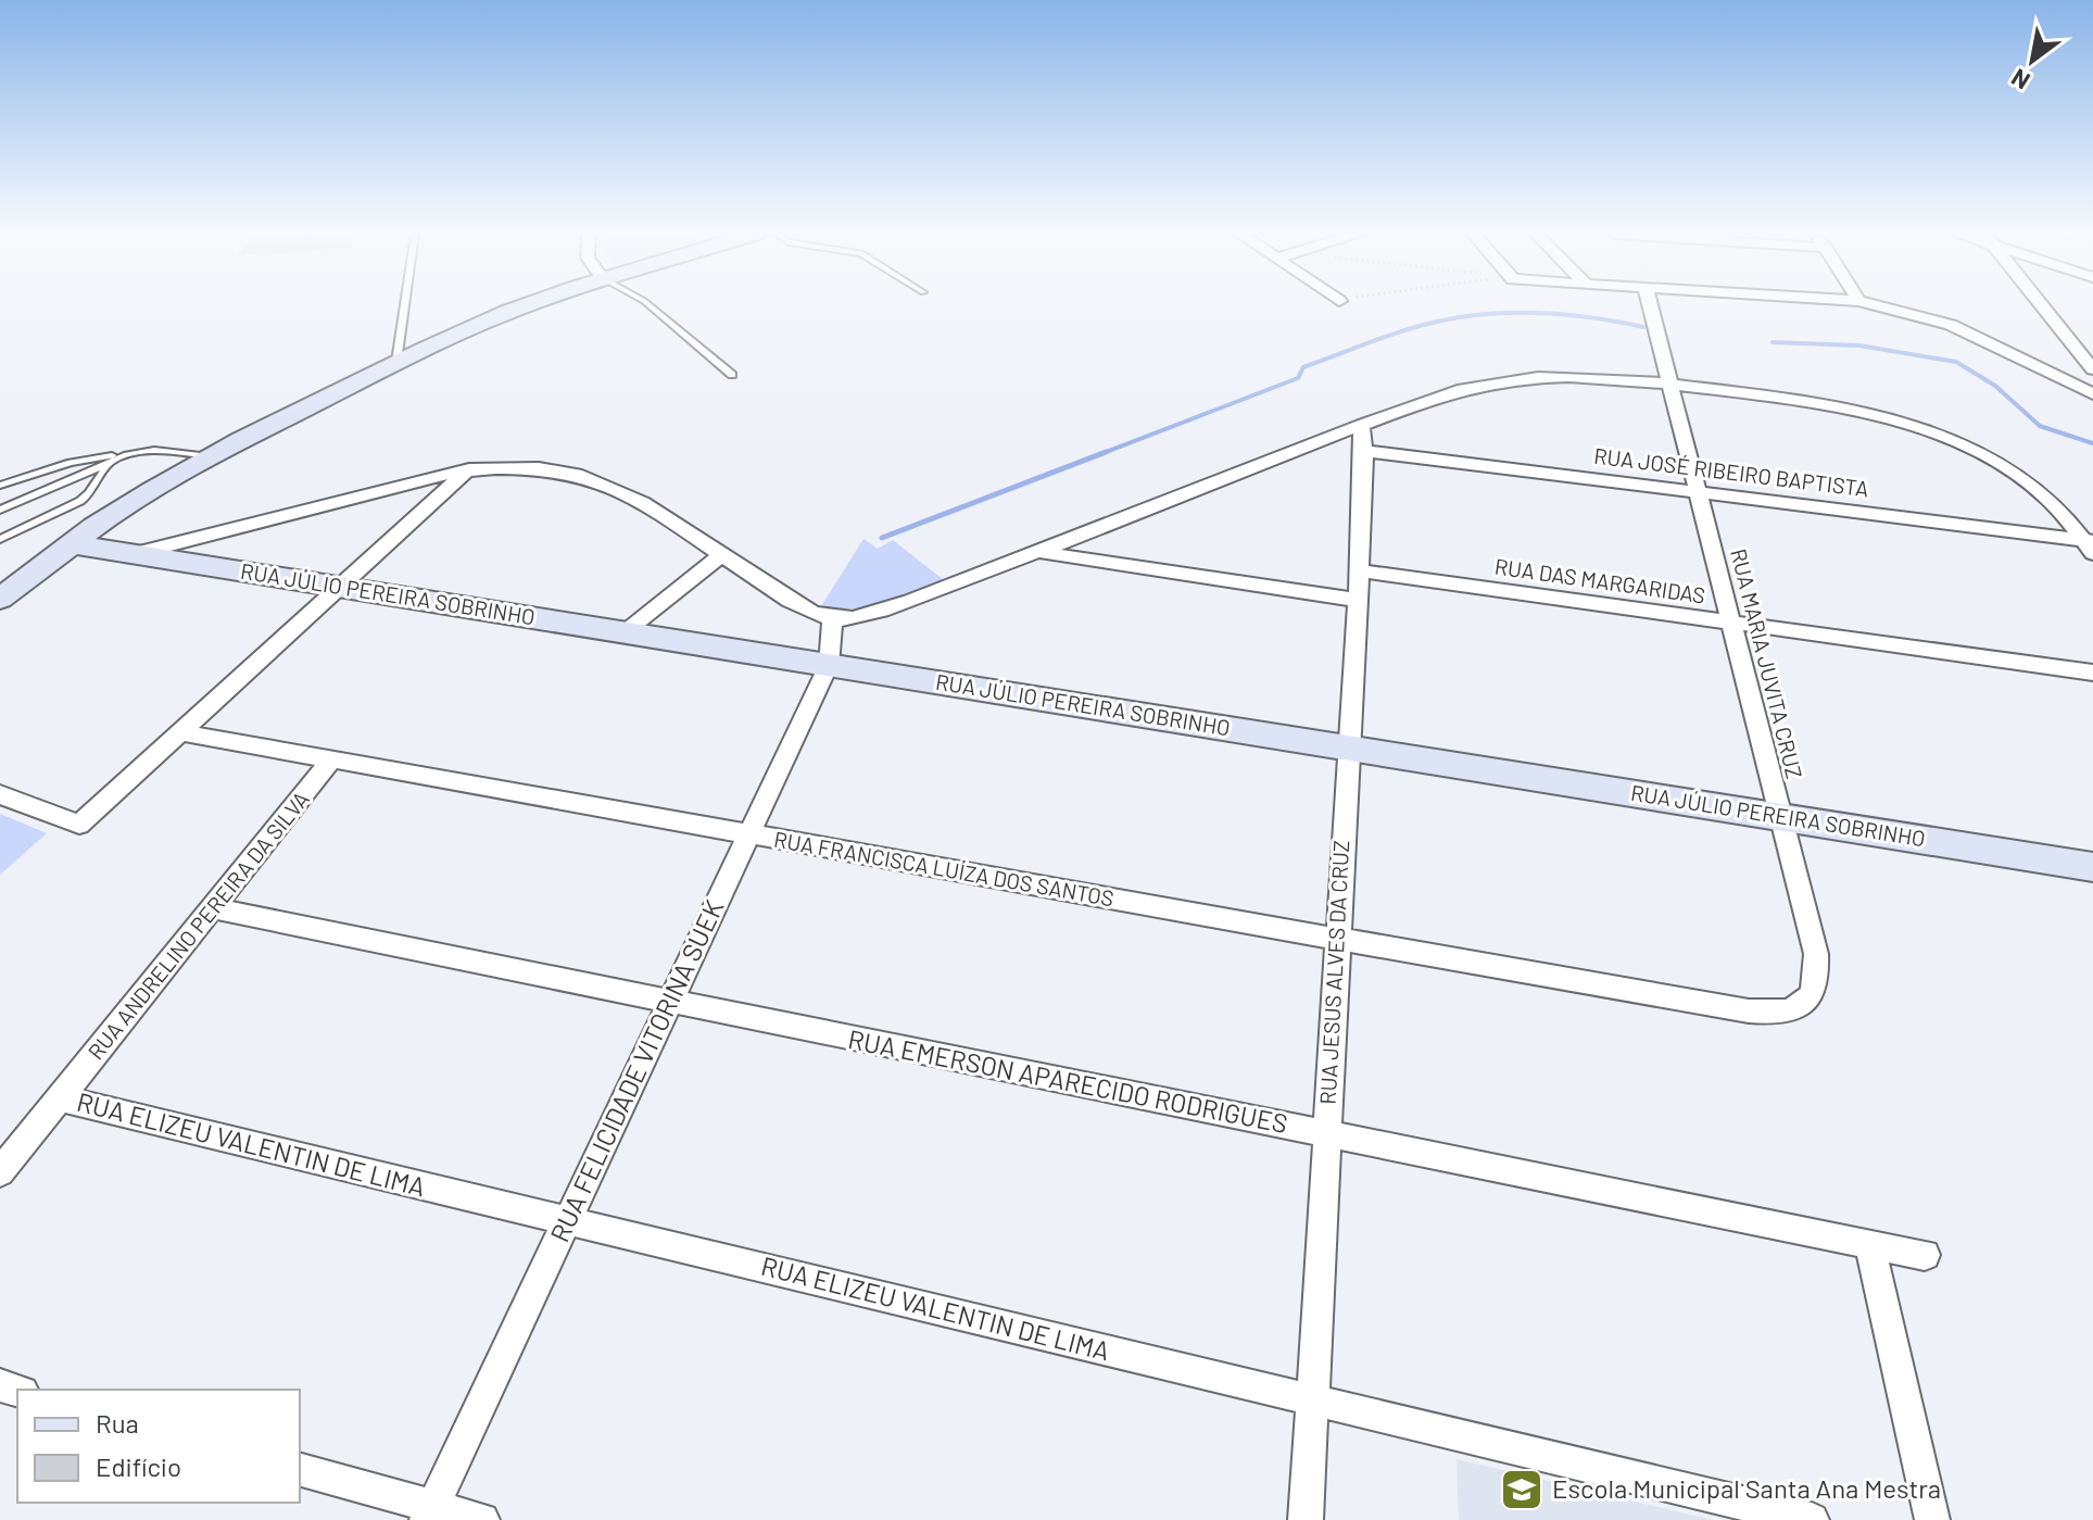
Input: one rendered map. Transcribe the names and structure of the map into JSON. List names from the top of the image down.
{
  "streets": {
    "main road": ["RUA JÚLIO PEREIRA SOBRINHO"],
    "street": [
      "RUA JOSÉ RIBEIRO BAPTISTA",
      "RUA DAS MARGARIDAS",
      "RUA MARIA JUVITA CRUZ",
      "RUA FRANCISCA LUÍZA DOS SANTOS",
      "RUA ANDRELINO PEREIRA DA SILVA",
      "RUA JESUS ALVES DA CRUZ",
      "RUA FELICIDADE VITORINA SUEK",
      "RUA EMERSON APARECIDO RODRIGUES",
      "RUA ELIZEU VALENTIN DE LIMA"
    ]
  },
  "crossings": [
    ["RUA JOSÉ RIBEIRO BAPTISTA", "RUA MARIA JUVITA CRUZ"],
    ["RUA JOSÉ RIBEIRO BAPTISTA", "RUA JESUS ALVES DA CRUZ"],
    ["RUA DAS MARGARIDAS", "RUA MARIA JUVITA CRUZ"],
    ["RUA DAS MARGARIDAS", "RUA JESUS ALVES DA CRUZ"],
    ["RUA JÚLIO PEREIRA SOBRINHO", "RUA MARIA JUVITA CRUZ"],
    ["RUA JÚLIO PEREIRA SOBRINHO", "RUA JESUS ALVES DA CRUZ"],
    ["RUA JÚLIO PEREIRA SOBRINHO", "RUA FELICIDADE VITORINA SUEK"],
    ["RUA MARIA JUVITA CRUZ", "RUA FRANCISCA LUÍZA DOS SANTOS"],
    ["RUA FRANCISCA LUÍZA DOS SANTOS", "RUA ANDRELINO PEREIRA DA SILVA"],
    ["RUA FRANCISCA LUÍZA DOS SANTOS", "RUA JESUS ALVES DA CRUZ"],
    ["RUA FRANCISCA LUÍZA DOS SANTOS", "RUA FELICIDADE VITORINA SUEK"],
    ["RUA ANDRELINO PEREIRA DA SILVA", "RUA EMERSON APARECIDO RODRIGUES"],
    ["RUA ANDRELINO PEREIRA DA SILVA", "RUA ELIZEU VALENTIN DE LIMA"],
    ["RUA JESUS ALVES DA CRUZ", "RUA EMERSON APARECIDO RODRIGUES"],
    ["RUA JESUS ALVES DA CRUZ", "RUA ELIZEU VALENTIN DE LIMA"],
    ["RUA FELICIDADE VITORINA SUEK", "RUA EMERSON APARECIDO RODRIGUES"],
    ["RUA FELICIDADE VITORINA SUEK", "RUA ELIZEU VALENTIN DE LIMA"]
  ],
  "places": {
    "school or university": ["Escola Municipal Santa Ana Mestra"]
  },
  "legend": ["Rua", "Edifício"],
  "north": "bottom left"
}
